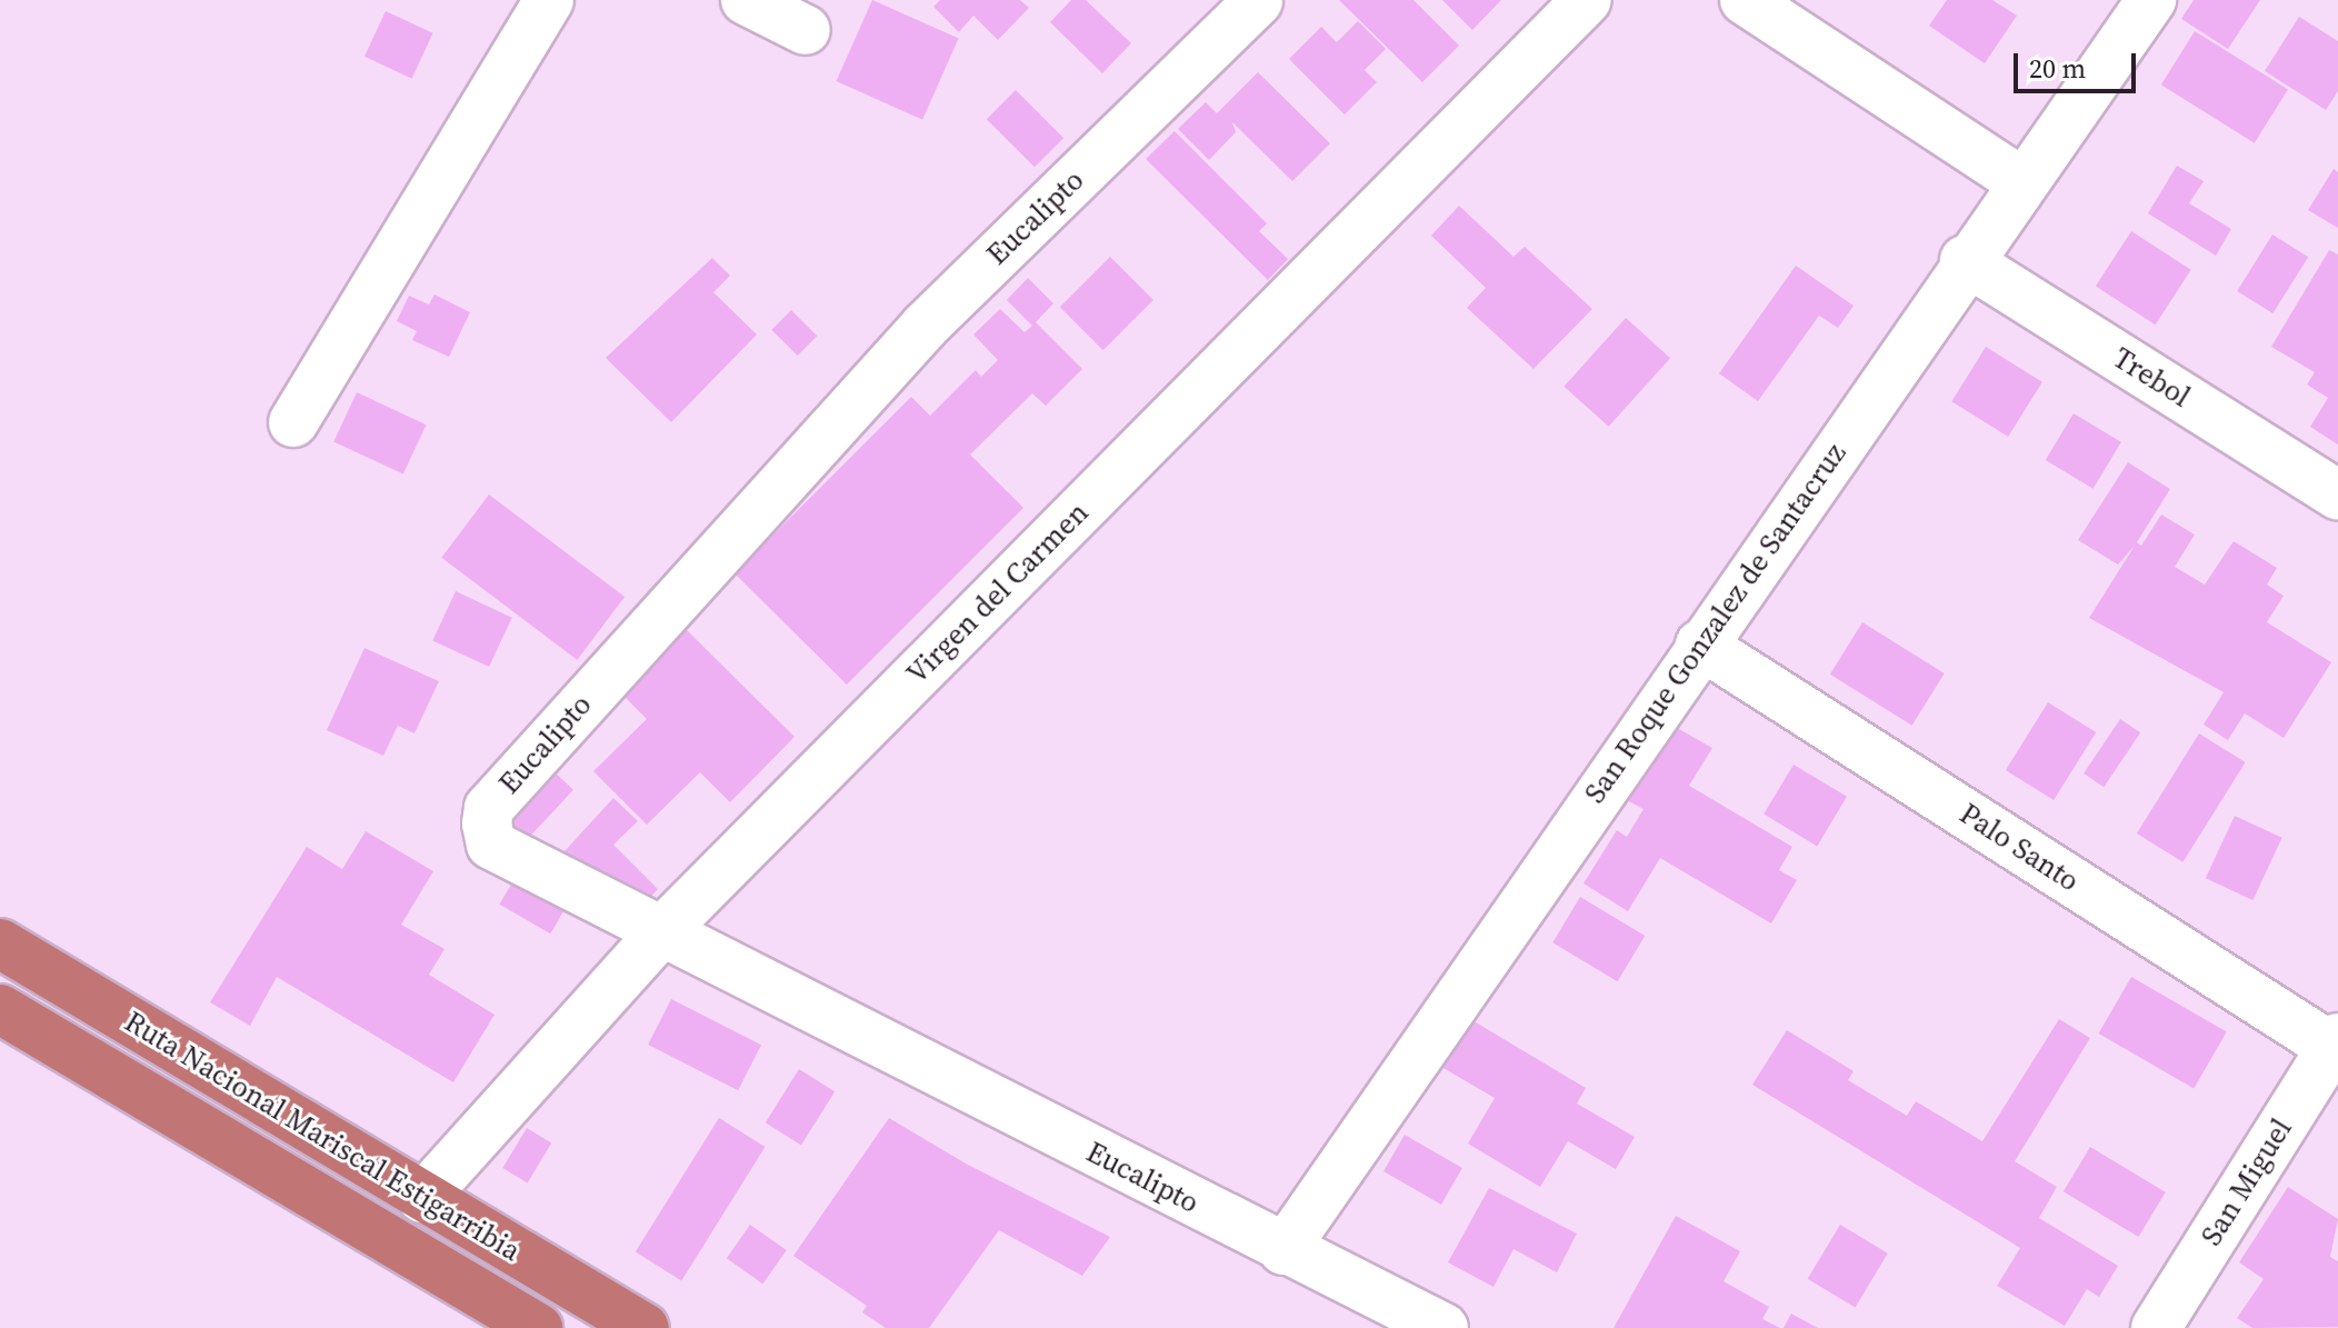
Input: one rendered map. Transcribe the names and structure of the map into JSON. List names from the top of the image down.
{
  "streets": {
    "highway": ["Ruta Nacional Mariscal Estigarribia"],
    "street": [
      "Eucalipto",
      "Trebol",
      "Virgen del Carmen",
      "San Roque Gonzalez de Santacruz",
      "Palo Santo",
      "San Miguel"
    ]
  },
  "crossings": [
    ["Eucalipto", "Virgen del Carmen"],
    ["Eucalipto", "San Roque Gonzalez de Santacruz"],
    ["Trebol", "San Roque Gonzalez de Santacruz"],
    ["Virgen del Carmen", "Ruta Nacional Mariscal Estigarribia"],
    ["San Roque Gonzalez de Santacruz", "Palo Santo"],
    ["Palo Santo", "San Miguel"]
  ],
  "scale_bar": "20 m"
}
